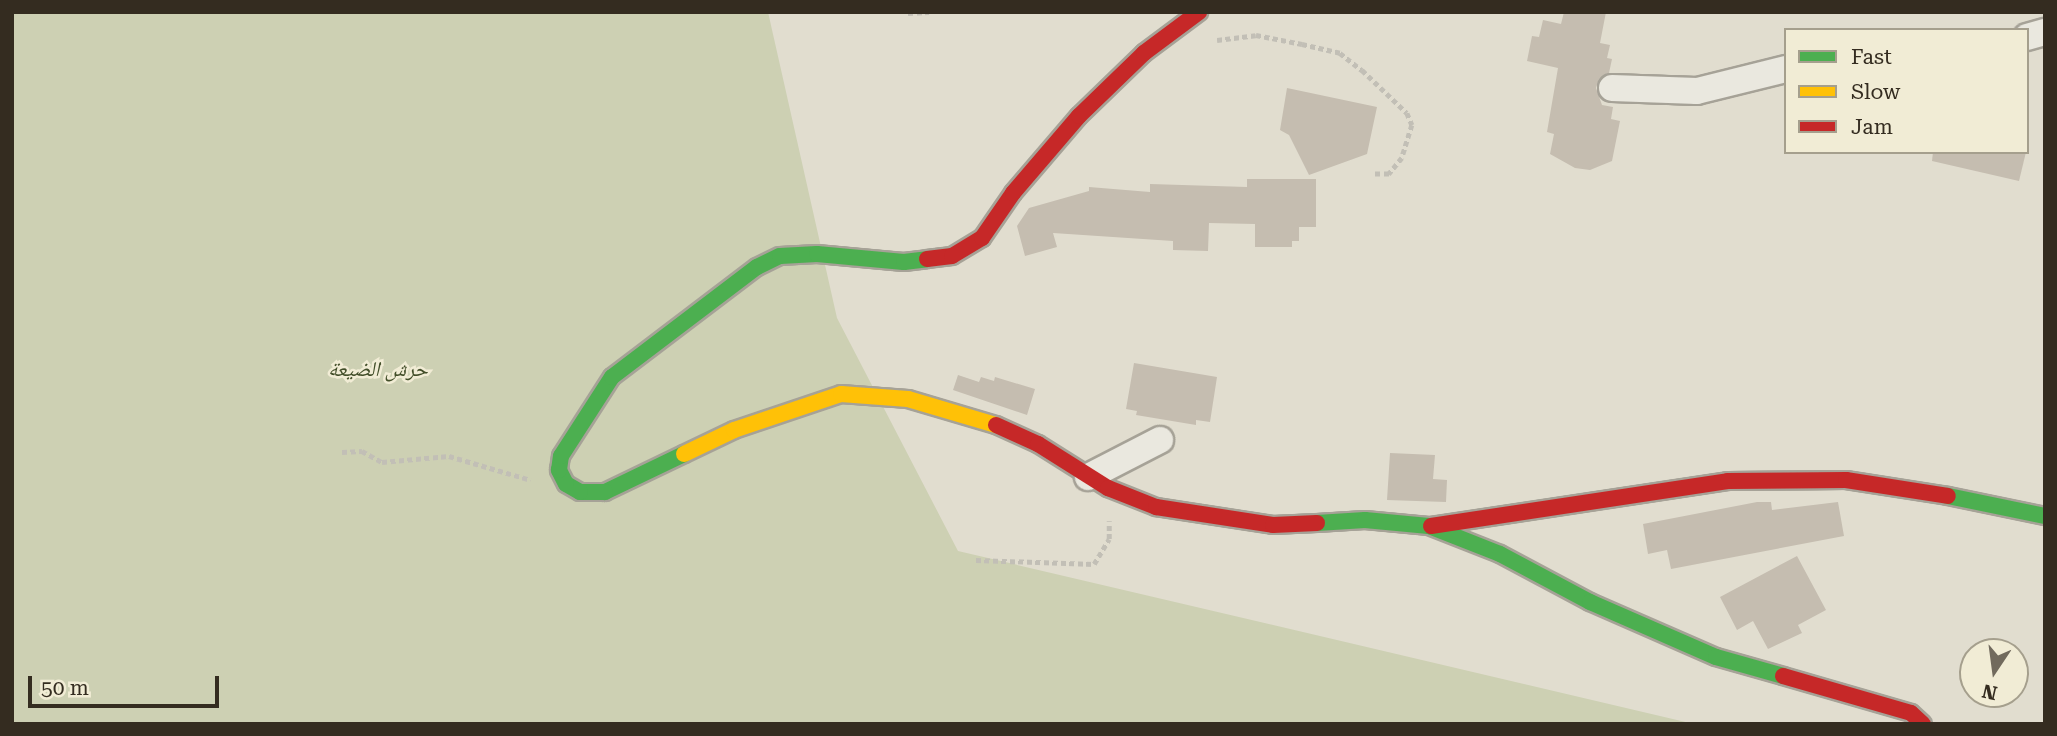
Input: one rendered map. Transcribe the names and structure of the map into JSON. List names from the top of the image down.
{
  "parks": ["حرش الضيعة"],
  "legend": ["Fast", "Slow", "Jam"],
  "scale_bar": "50 m",
  "north": "bottom"
}
